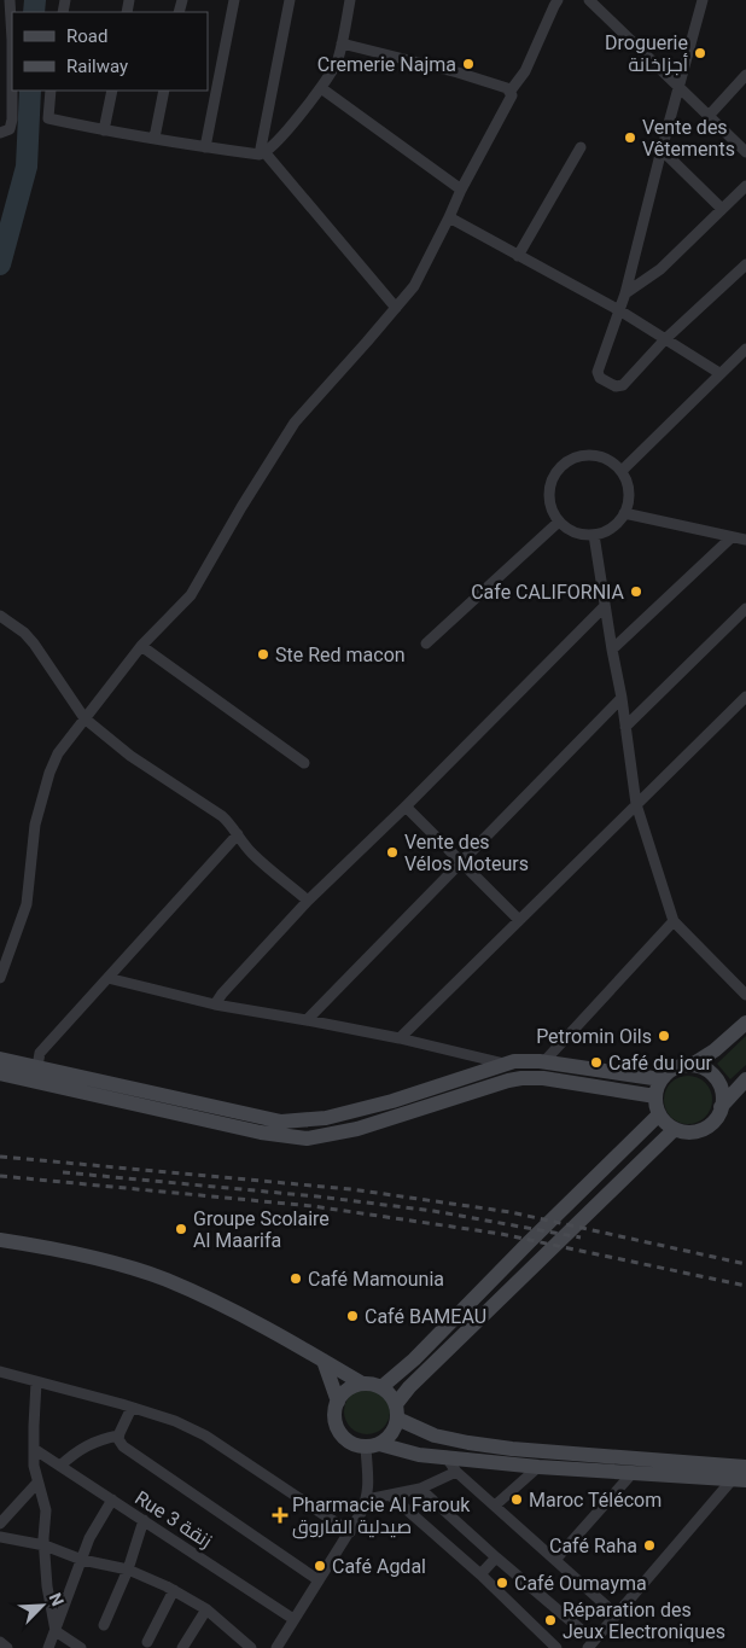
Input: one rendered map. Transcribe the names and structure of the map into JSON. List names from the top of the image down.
{
  "streets": {
    "street": ["Rue 3 زنقة"]
  },
  "places": {
    "other": [
      "Droguerie أجزاخانة",
      "Cremerie Najma",
      "Vente des Vêtements",
      "Cafe CALIFORNIA",
      "Ste Red macon",
      "Vente des Vélos Moteurs",
      "Petromin Oils",
      "Café du jour",
      "Groupe Scolaire Al Maarifa",
      "Café Mamounia",
      "Café BAMEAU",
      "Maroc Télécom",
      "Café Raha",
      "Café Agdal",
      "Café Oumayma",
      "Réparation des Jeux Electroniques"
    ],
    "health": ["Pharmacie Al Farouk صيدلية الفاروق"]
  },
  "legend": ["Road", "Railway"],
  "north": "top right"
}
